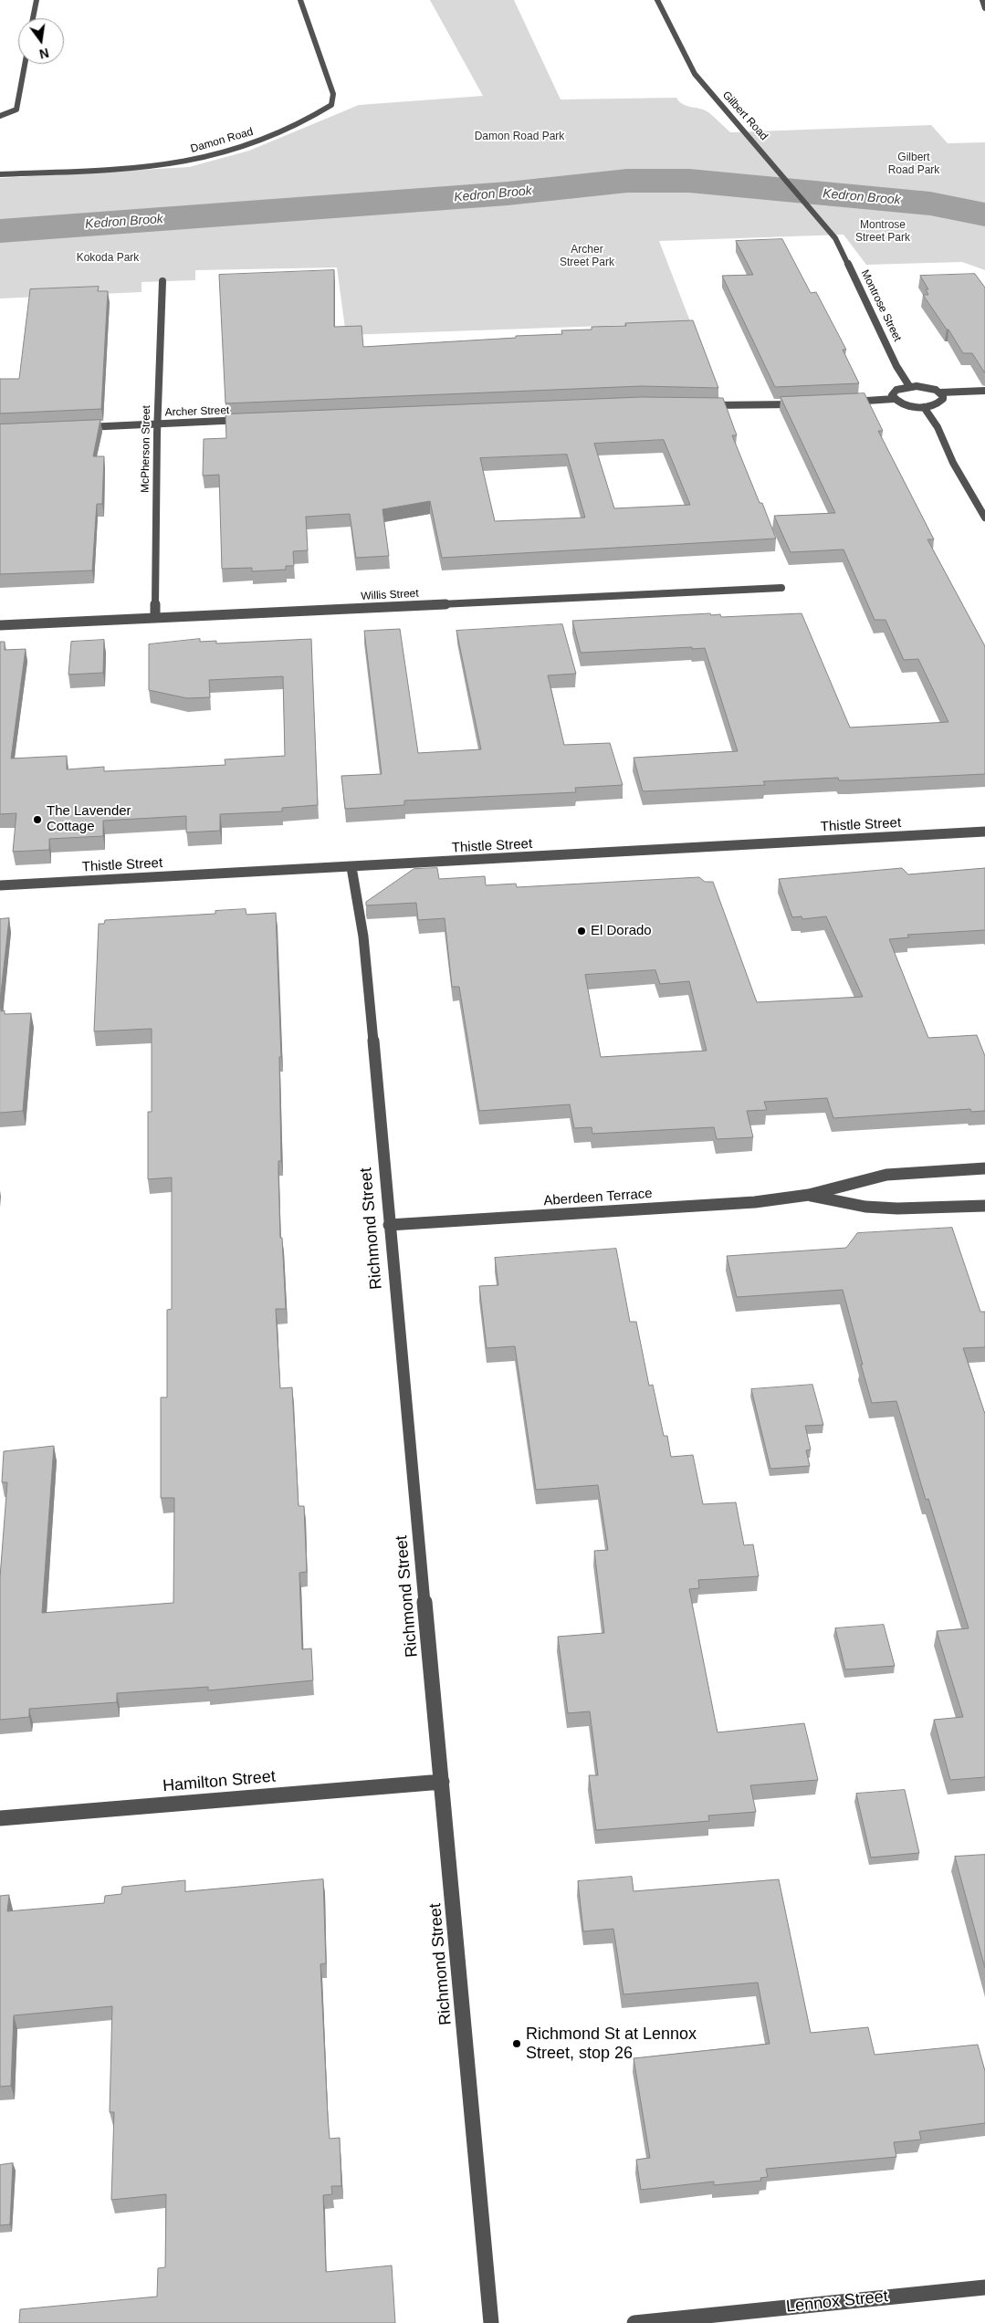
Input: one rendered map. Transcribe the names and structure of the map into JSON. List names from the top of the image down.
{
  "streets": {
    "street": [
      "Gilbert Road",
      "Damon Road",
      "Montrose Street",
      "Archer Street",
      "McPherson Street",
      "Willis Street",
      "Thistle Street",
      "Aberdeen Terrace",
      "Richmond Street",
      "Hamilton Street",
      "Lennox Street"
    ]
  },
  "crossings": [
    ["Gilbert Road", "Montrose Street"],
    ["Archer Street", "McPherson Street"],
    ["McPherson Street", "Willis Street"],
    ["Thistle Street", "Richmond Street"],
    ["Aberdeen Terrace", "Richmond Street"],
    ["Richmond Street", "Hamilton Street"]
  ],
  "water": ["Kedron Brook"],
  "parks": [
    "Damon Road Park",
    "Gilbert Road Park",
    "Montrose Street Park",
    "Archer Street Park",
    "Kokoda Park"
  ],
  "places": ["The Lavender Cottage", "El Dorado", "Richmond St at Lennox Street, stop 26"],
  "north": "bottom"
}
